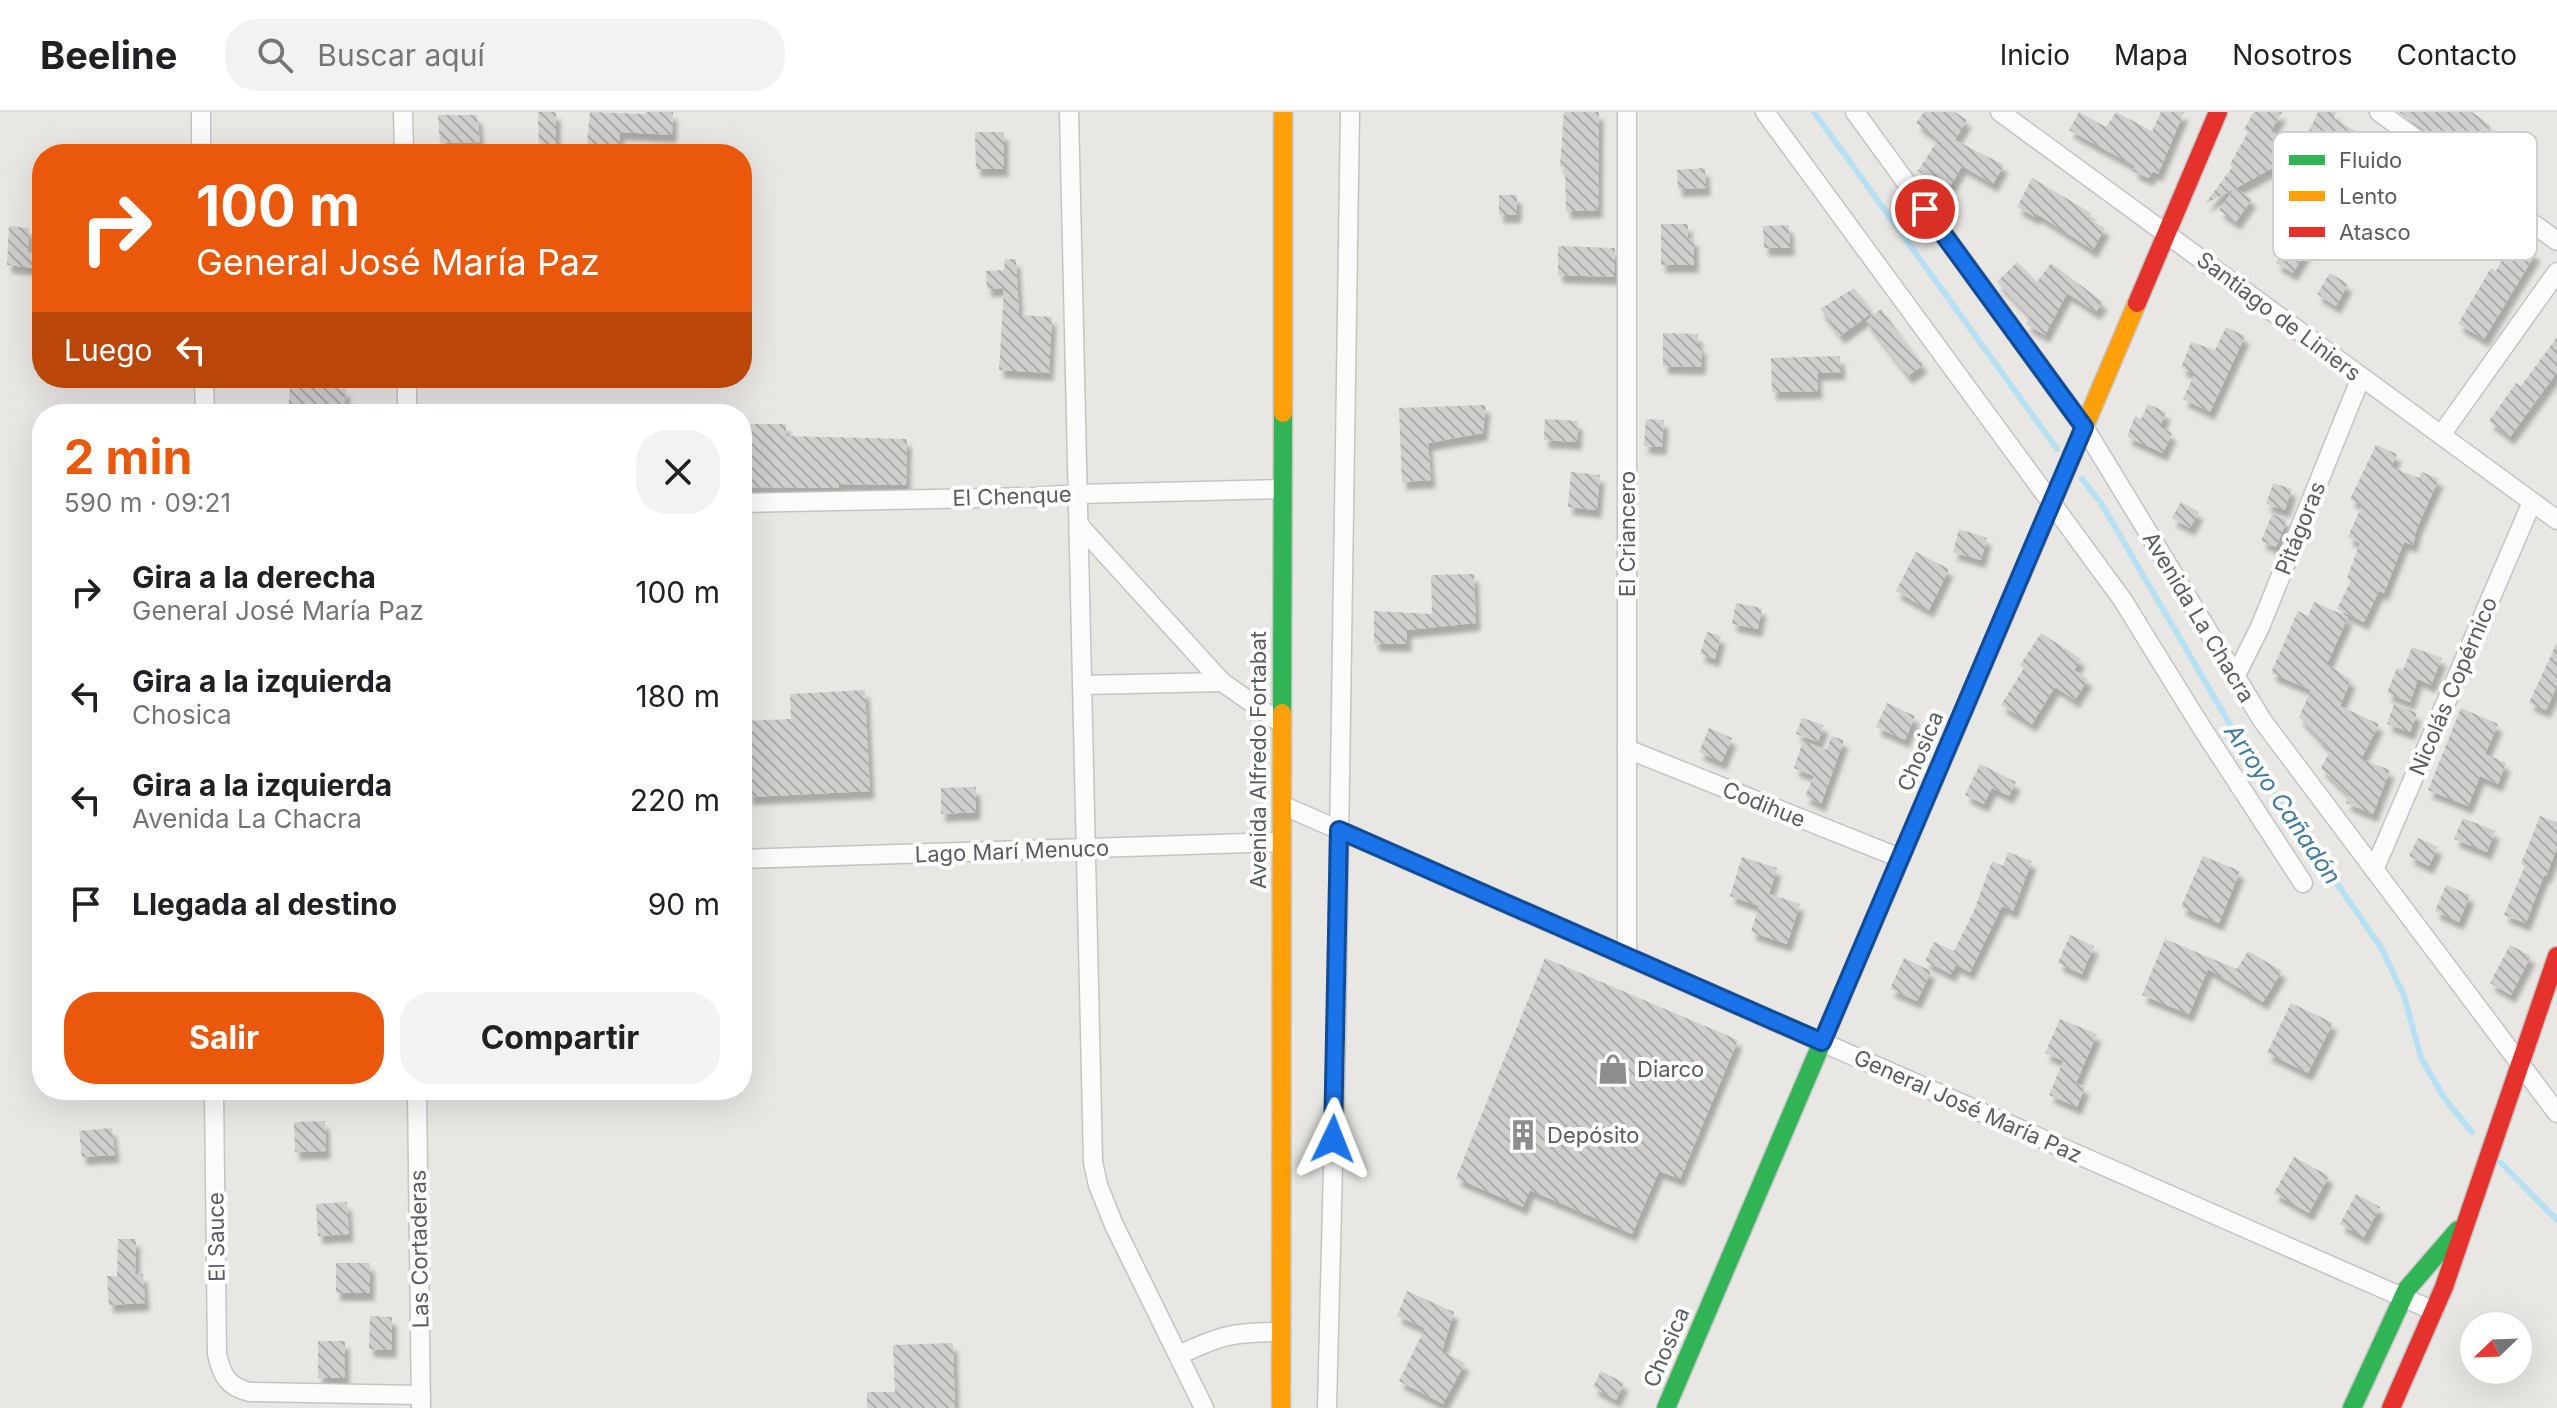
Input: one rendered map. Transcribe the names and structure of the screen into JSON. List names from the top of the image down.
{
  "streets": {
    "main road": ["Chosica", "Avenida Alfredo Fortabat"],
    "street": [
      "Santiago de Liniers",
      "El Chenque",
      "Pitágoras",
      "El Criancero",
      "Avenida La Chacra",
      "Nicolás Copérnico",
      "Codihue",
      "Lago Marí Menuco",
      "General José María Paz",
      "El Sauce",
      "Las Cortaderas"
    ]
  },
  "crossings": [
    ["Santiago de Liniers", "Pitágoras"],
    ["Santiago de Liniers", "Nicolás Copérnico"],
    ["Santiago de Liniers", "Chosica"],
    ["El Chenque", "Avenida Alfredo Fortabat"],
    ["Pitágoras", "Avenida La Chacra"],
    ["El Criancero", "Codihue"],
    ["El Criancero", "General José María Paz"],
    ["Avenida La Chacra", "Nicolás Copérnico"],
    ["Avenida La Chacra", "Chosica"],
    ["Chosica", "Codihue"],
    ["Chosica", "General José María Paz"],
    ["Avenida Alfredo Fortabat", "Lago Marí Menuco"],
    ["Avenida Alfredo Fortabat", "General José María Paz"],
    ["El Sauce", "Las Cortaderas"]
  ],
  "water": ["Arroyo Cañadón"],
  "places": {
    "shop": ["Diarco"],
    "building": ["Depósito"]
  },
  "legend": ["Fluido", "Lento", "Atasco"],
  "north": "bottom left",
  "page": {
    "header": "Beeline",
    "search": "Buscar aquí",
    "nav": [
      "Inicio",
      "Mapa",
      "Nosotros",
      "Contacto"
    ],
    "turn": ["100 m", "General José María Paz"],
    "then": "Luego",
    "heading": ["2 min", "590 m · 09:21"],
    "list": [
      {
        "name": "Gira a la derecha",
        "note": "General José María Paz",
        "value": "100 m"
      },
      {
        "name": "Gira a la izquierda",
        "note": "Chosica",
        "value": "180 m"
      },
      {
        "name": "Gira a la izquierda",
        "note": "Avenida La Chacra",
        "value": "220 m"
      },
      {
        "name": "Llegada al destino",
        "value": "90 m"
      }
    ],
    "buttons": ["Salir", "Compartir"]
  }
}
